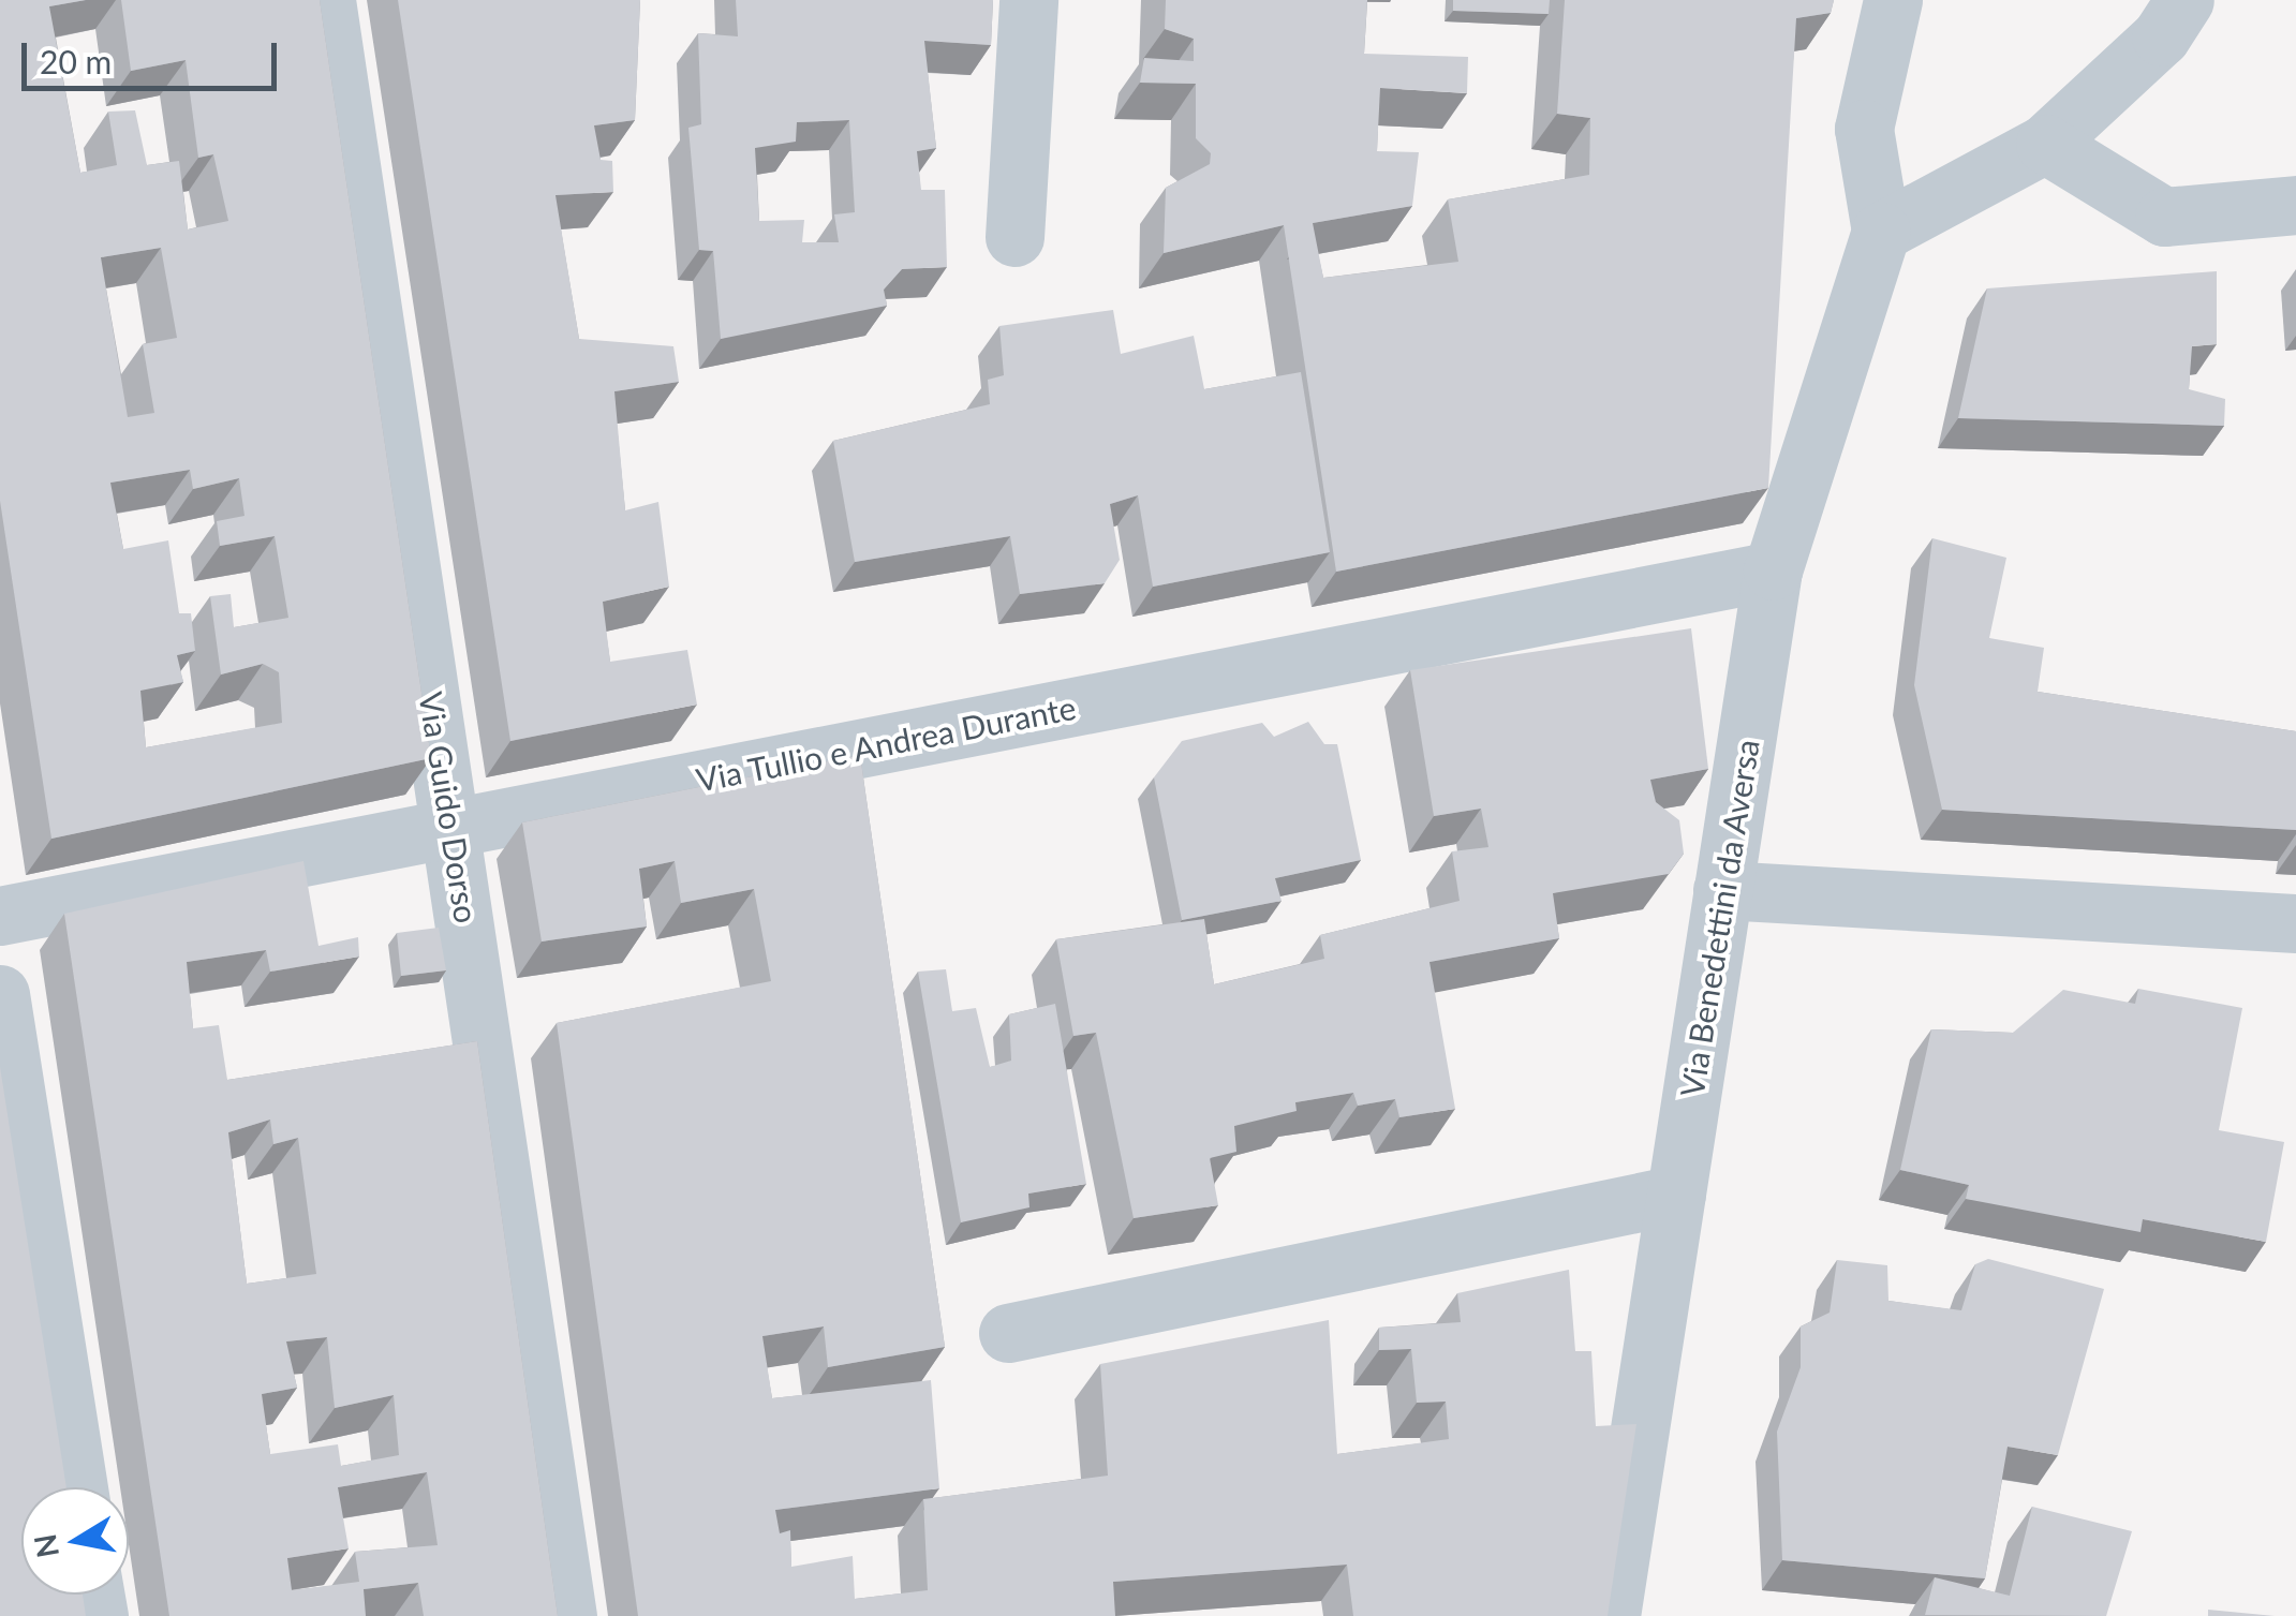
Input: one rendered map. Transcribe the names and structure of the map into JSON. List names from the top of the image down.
{
  "streets": {
    "street": ["Via Tullio e Andrea Durante", "Via Guido Dorso", "Via Benedettini da Aversa"]
  },
  "crossings": [
    ["Via Tullio e Andrea Durante", "Via Guido Dorso"],
    ["Via Tullio e Andrea Durante", "Via Benedettini da Aversa"]
  ],
  "scale_bar": "20 m",
  "north": "left"
}
